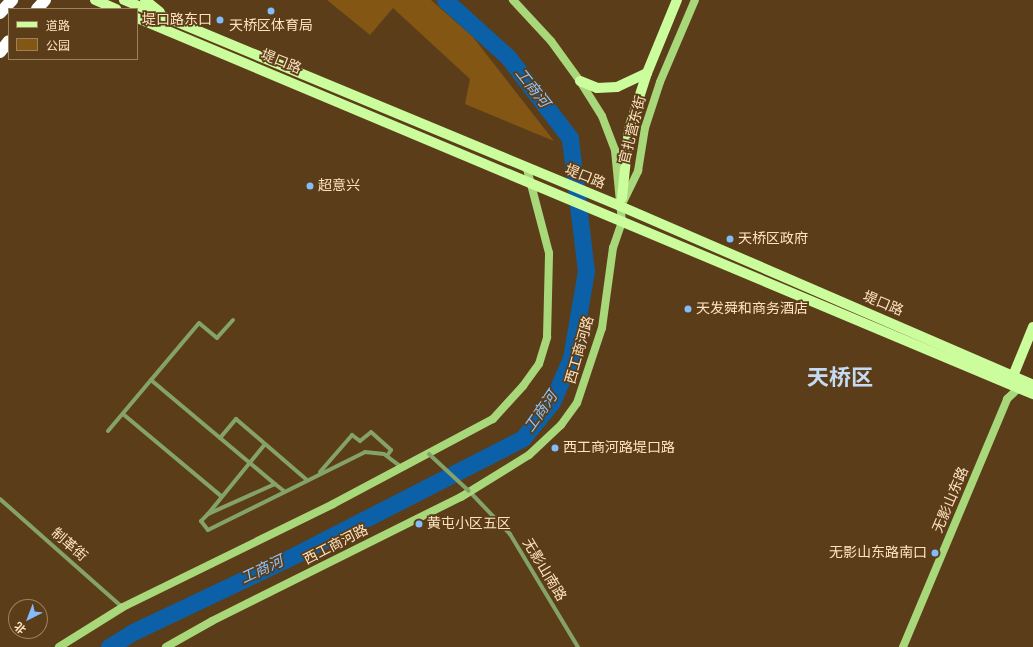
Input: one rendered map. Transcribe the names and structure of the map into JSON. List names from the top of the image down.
{
  "streets": {
    "main road": [
      "堤口路",
      "官扎营东街",
      "西工商河路",
      "无影山东路"
    ],
    "street": ["制革街", "无影山南路"]
  },
  "crossings": [
    ["堤口路", "官扎营东街"],
    ["堤口路", "西工商河路"],
    ["堤口路", "无影山东路"],
    ["官扎营东街", "西工商河路"],
    ["西工商河路", "无影山南路"]
  ],
  "districts": ["天桥区"],
  "water": ["工商河"],
  "places": [
    "天桥区体育局",
    "堤口路东口",
    "超意兴",
    "天桥区政府",
    "天发舜和商务酒店",
    "西工商河路堤口路",
    "黄屯小区五区",
    "无影山东路南口"
  ],
  "legend": ["道路", "公园"],
  "north": "bottom left"
}
